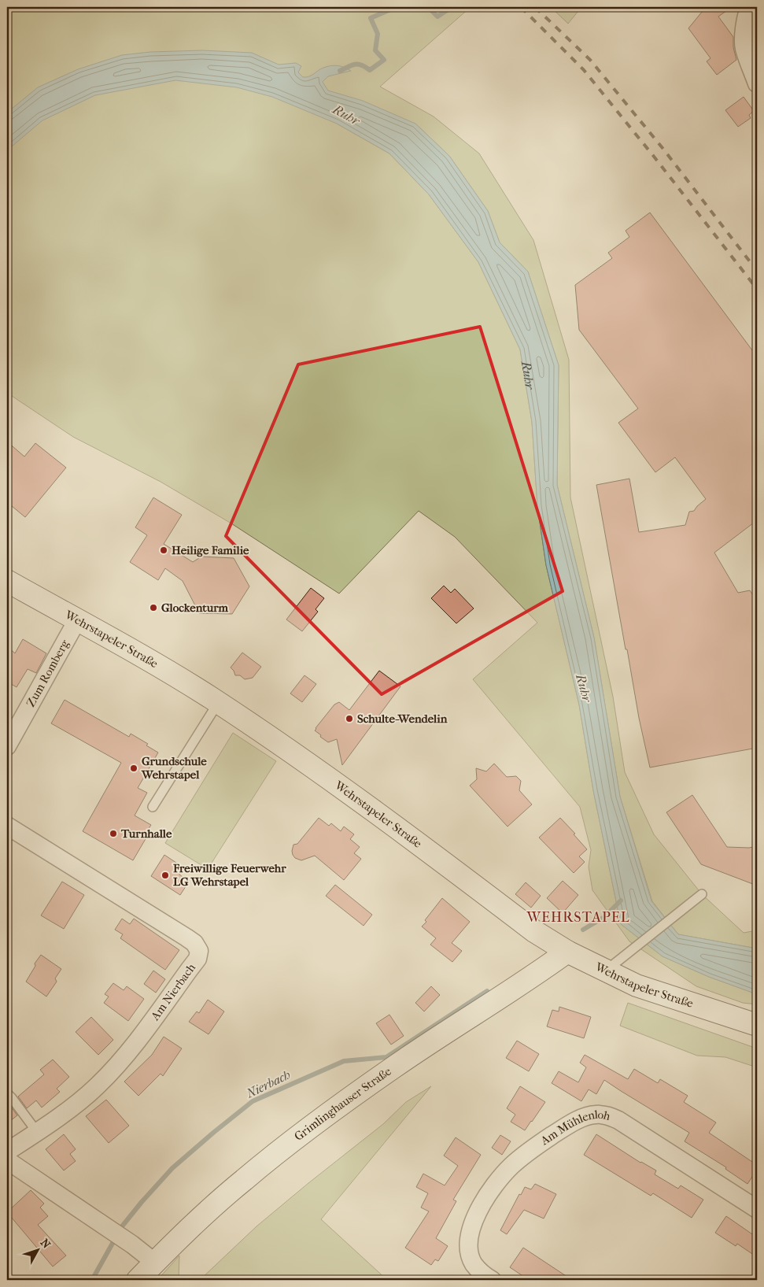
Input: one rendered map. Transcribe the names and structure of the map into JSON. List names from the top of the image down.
{
  "streets": {
    "main road": ["Wehrstapeler Straße", "Grimlinghauser Straße"],
    "street": ["Zum Romberg", "Am Nierbach", "Am Mühlenloh"]
  },
  "crossings": [
    ["Wehrstapeler Straße", "Zum Romberg"],
    ["Wehrstapeler Straße", "Grimlinghauser Straße"]
  ],
  "districts": ["WEHRSTAPEL"],
  "water": ["Ruhr", "Nierbach"],
  "places": [
    "Heilige Familie",
    "Glockenturm",
    "Schulte-Wendelin",
    "Grundschule Wehrstapel",
    "Turnhalle",
    "Freiwillige Feuerwehr LG Wehrstapel"
  ],
  "north": "top right"
}
